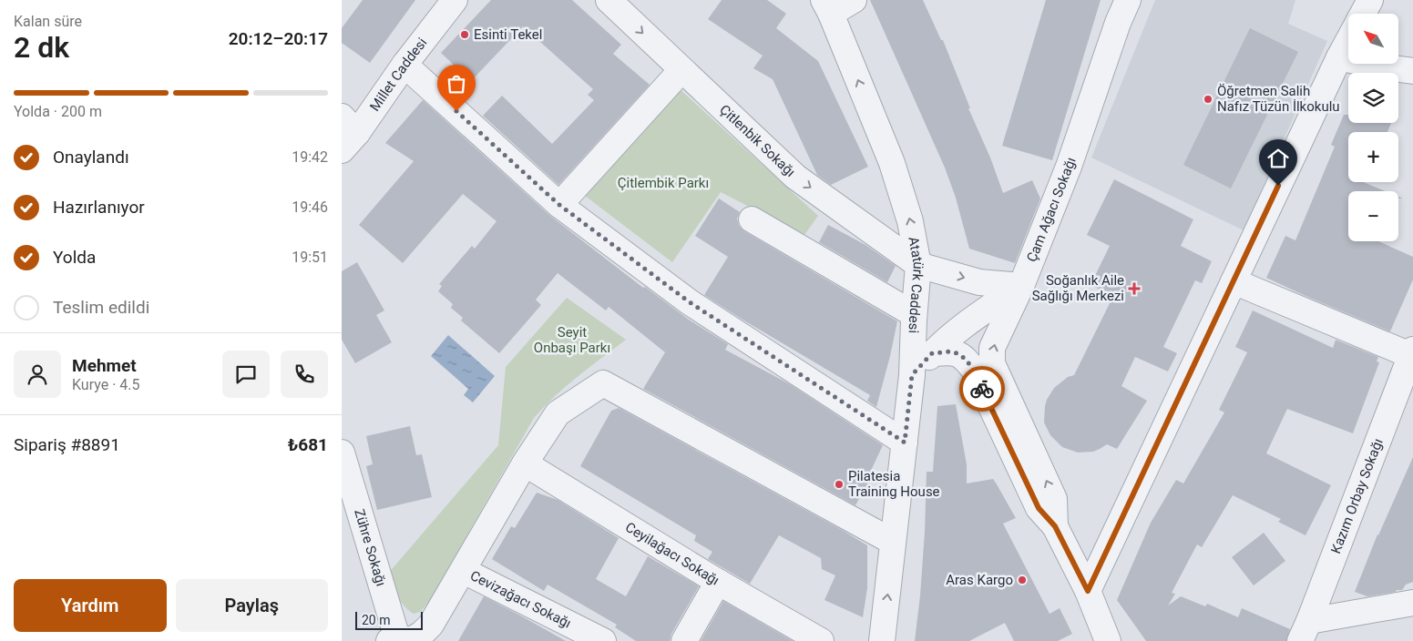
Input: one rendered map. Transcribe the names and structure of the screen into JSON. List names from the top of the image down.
{
  "streets": {
    "street": [
      "Millet Caddesi",
      "Çitlenbik Sokağı",
      "Çam Ağacı Sokağı",
      "Atatürk Caddesi",
      "Kazım Orbay Sokağı",
      "Zühre Sokağı",
      "Ceyilağacı Sokağı",
      "Cevizağacı Sokağı"
    ]
  },
  "crossings": [
    ["Çitlenbik Sokağı", "Çam Ağacı Sokağı"],
    ["Çitlenbik Sokağı", "Atatürk Caddesi"]
  ],
  "one_way": ["Çam Ağacı Sokağı", "Atatürk Caddesi"],
  "parks": ["Çitlembik Parkı", "Seyit Onbaşı Parkı"],
  "places": {
    "other": [
      "Esinti Tekel",
      "Öğretmen Salih Nafız Tüzün İlkokulu",
      "Pilatesia Training House",
      "Aras Kargo"
    ],
    "health": ["Soğanlık Aile Sağlığı Merkezi"]
  },
  "scale_bar": "20 m",
  "north": "top left",
  "page": {
    "heading": ["2 dk", "Kalan süre", "20:12–20:17"],
    "panel": [
      "Mehmet",
      "Kurye · 4.5",
      "Sipariş #8891",
      "₺681"
    ],
    "map_buttons": ["+", "−"],
    "bar": "Yolda · 200 m",
    "list": [
      ["Onaylandı", "19:42"],
      ["Hazırlanıyor", "19:46"],
      ["Yolda", "19:51"],
      "Teslim edildi"
    ],
    "buttons": ["Yardım", "Paylaş"],
    "scale": "20 m"
  }
}
